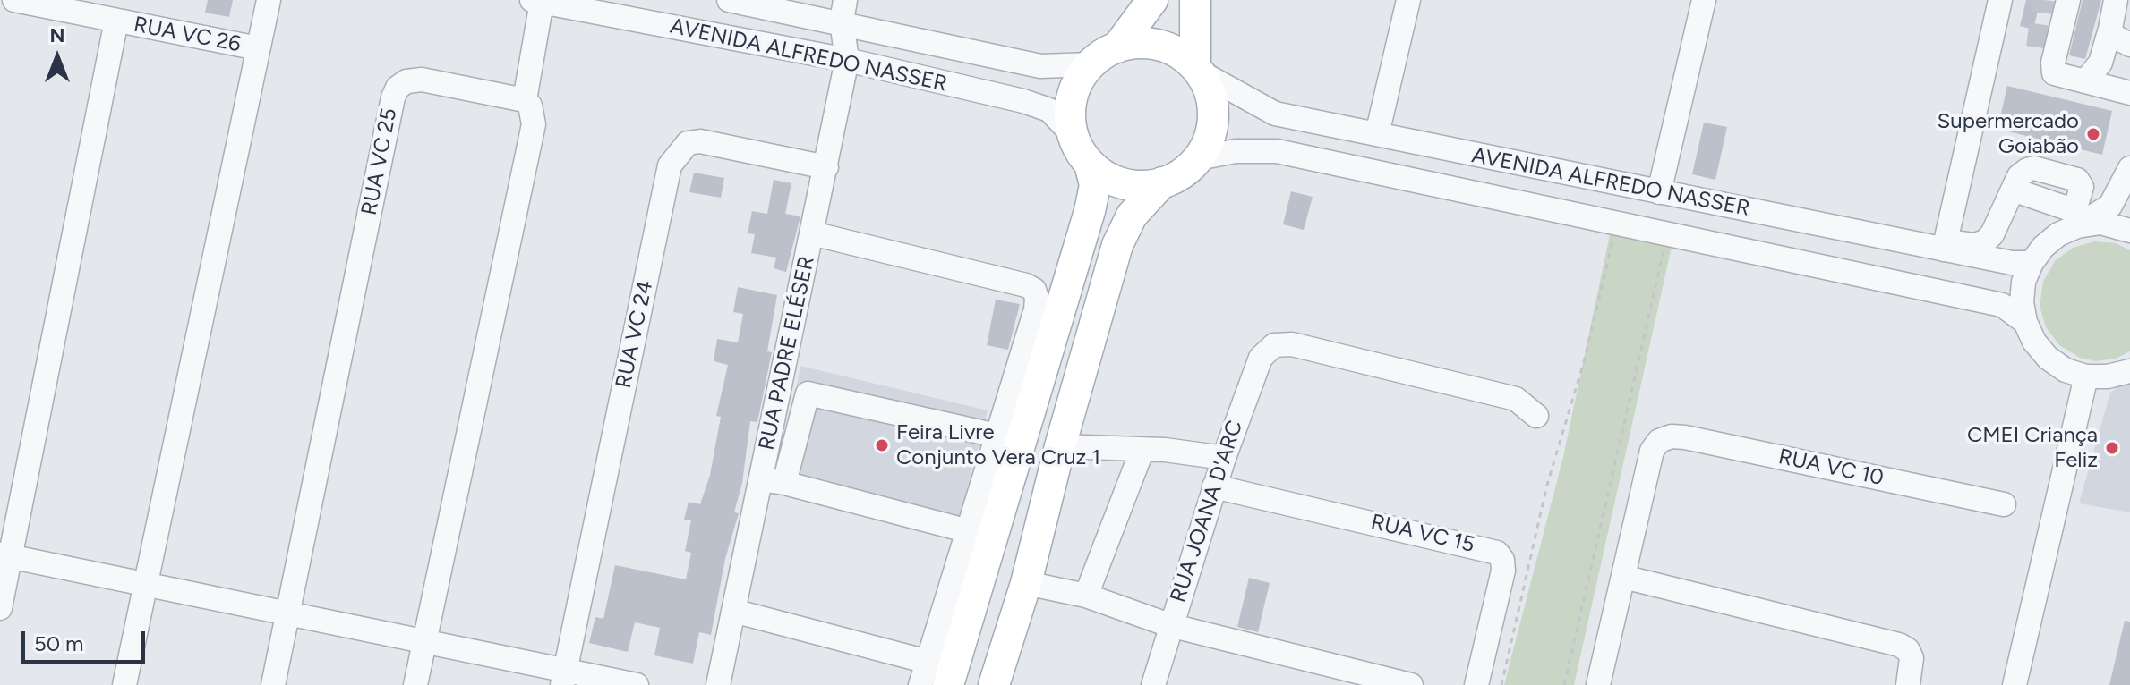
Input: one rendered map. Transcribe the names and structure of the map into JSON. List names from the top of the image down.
{
  "streets": {
    "street": [
      "RUA VC 26",
      "AVENIDA ALFREDO NASSER",
      "RUA VC 25",
      "RUA VC 24",
      "RUA PADRE ELÉSER",
      "RUA VC 10",
      "RUA JOANA D'ARC",
      "RUA VC 15"
    ]
  },
  "crossings": [
    ["AVENIDA ALFREDO NASSER", "RUA PADRE ELÉSER"],
    ["RUA VC 24", "RUA PADRE ELÉSER"],
    ["RUA JOANA D'ARC", "RUA VC 15"]
  ],
  "places": ["Supermercado Goiabão", "Feira Livre Conjunto Vera Cruz 1", "CMEI Criança Feliz"],
  "scale_bar": "50 m",
  "north": "top"
}
